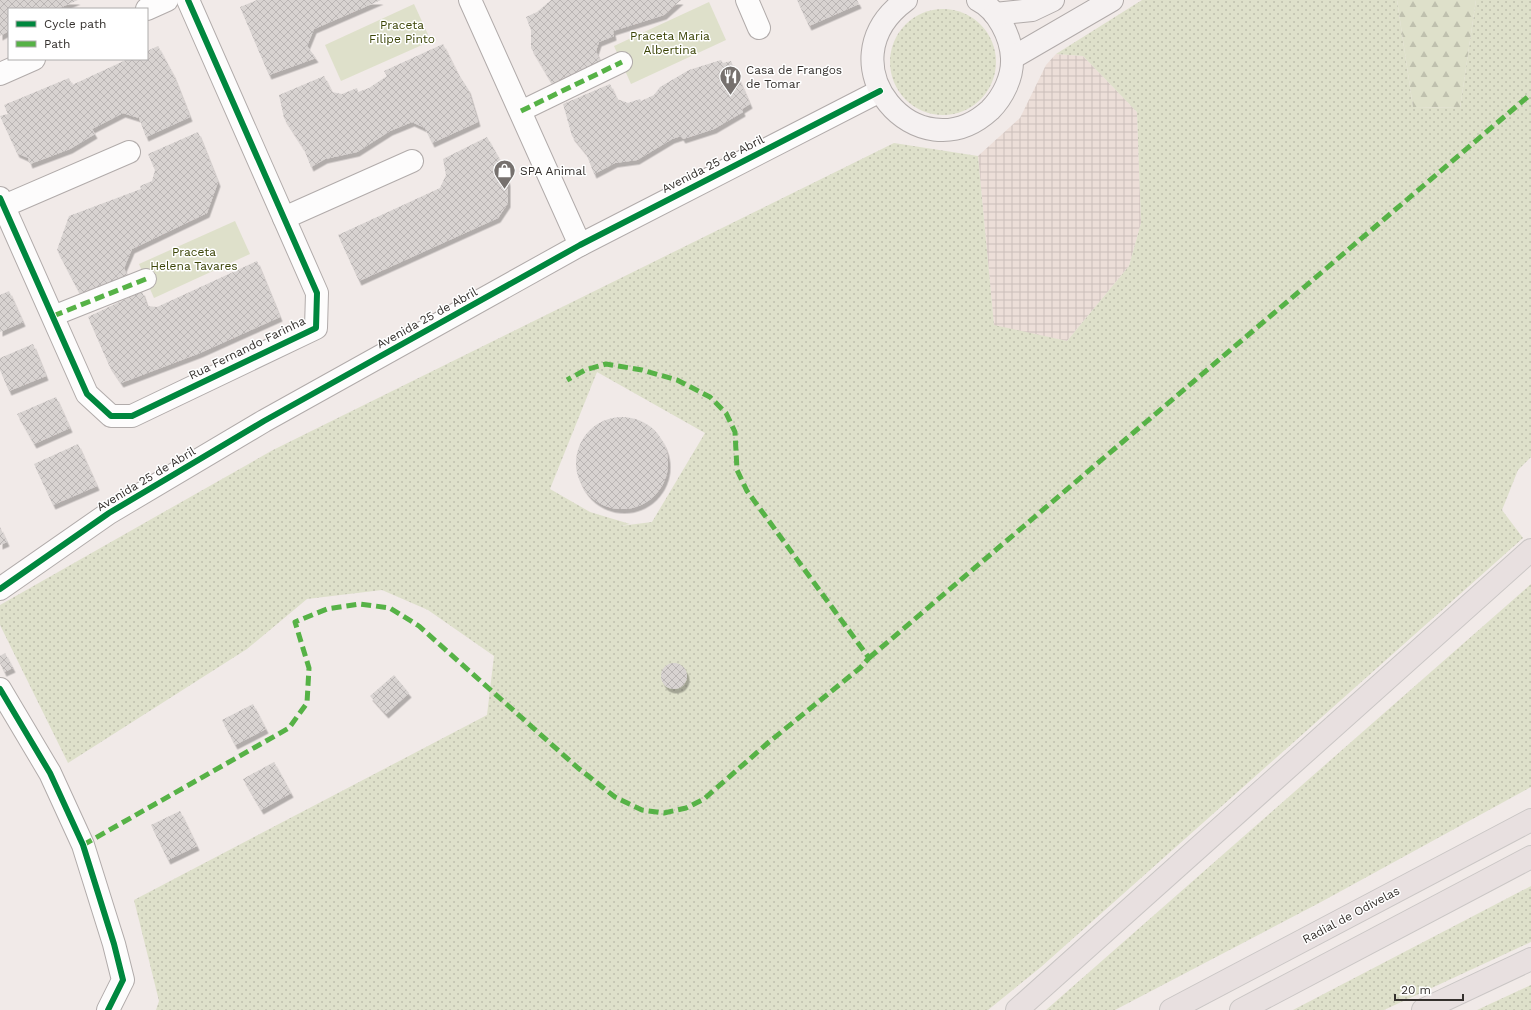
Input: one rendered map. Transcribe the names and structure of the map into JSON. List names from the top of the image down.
{
  "streets": {
    "highway": ["Radial de Odivelas"],
    "street": ["Avenida 25 de Abril", "Rua Fernando Farinha"]
  },
  "parks": ["Praceta Filipe Pinto", "Praceta Maria Albertina", "Praceta Helena Tavares"],
  "places": {
    "restaurant": ["Casa de Frangos de Tomar"],
    "shop": ["SPA Animal"]
  },
  "legend": ["Cycle path", "Path"],
  "scale_bar": "20 m"
}
